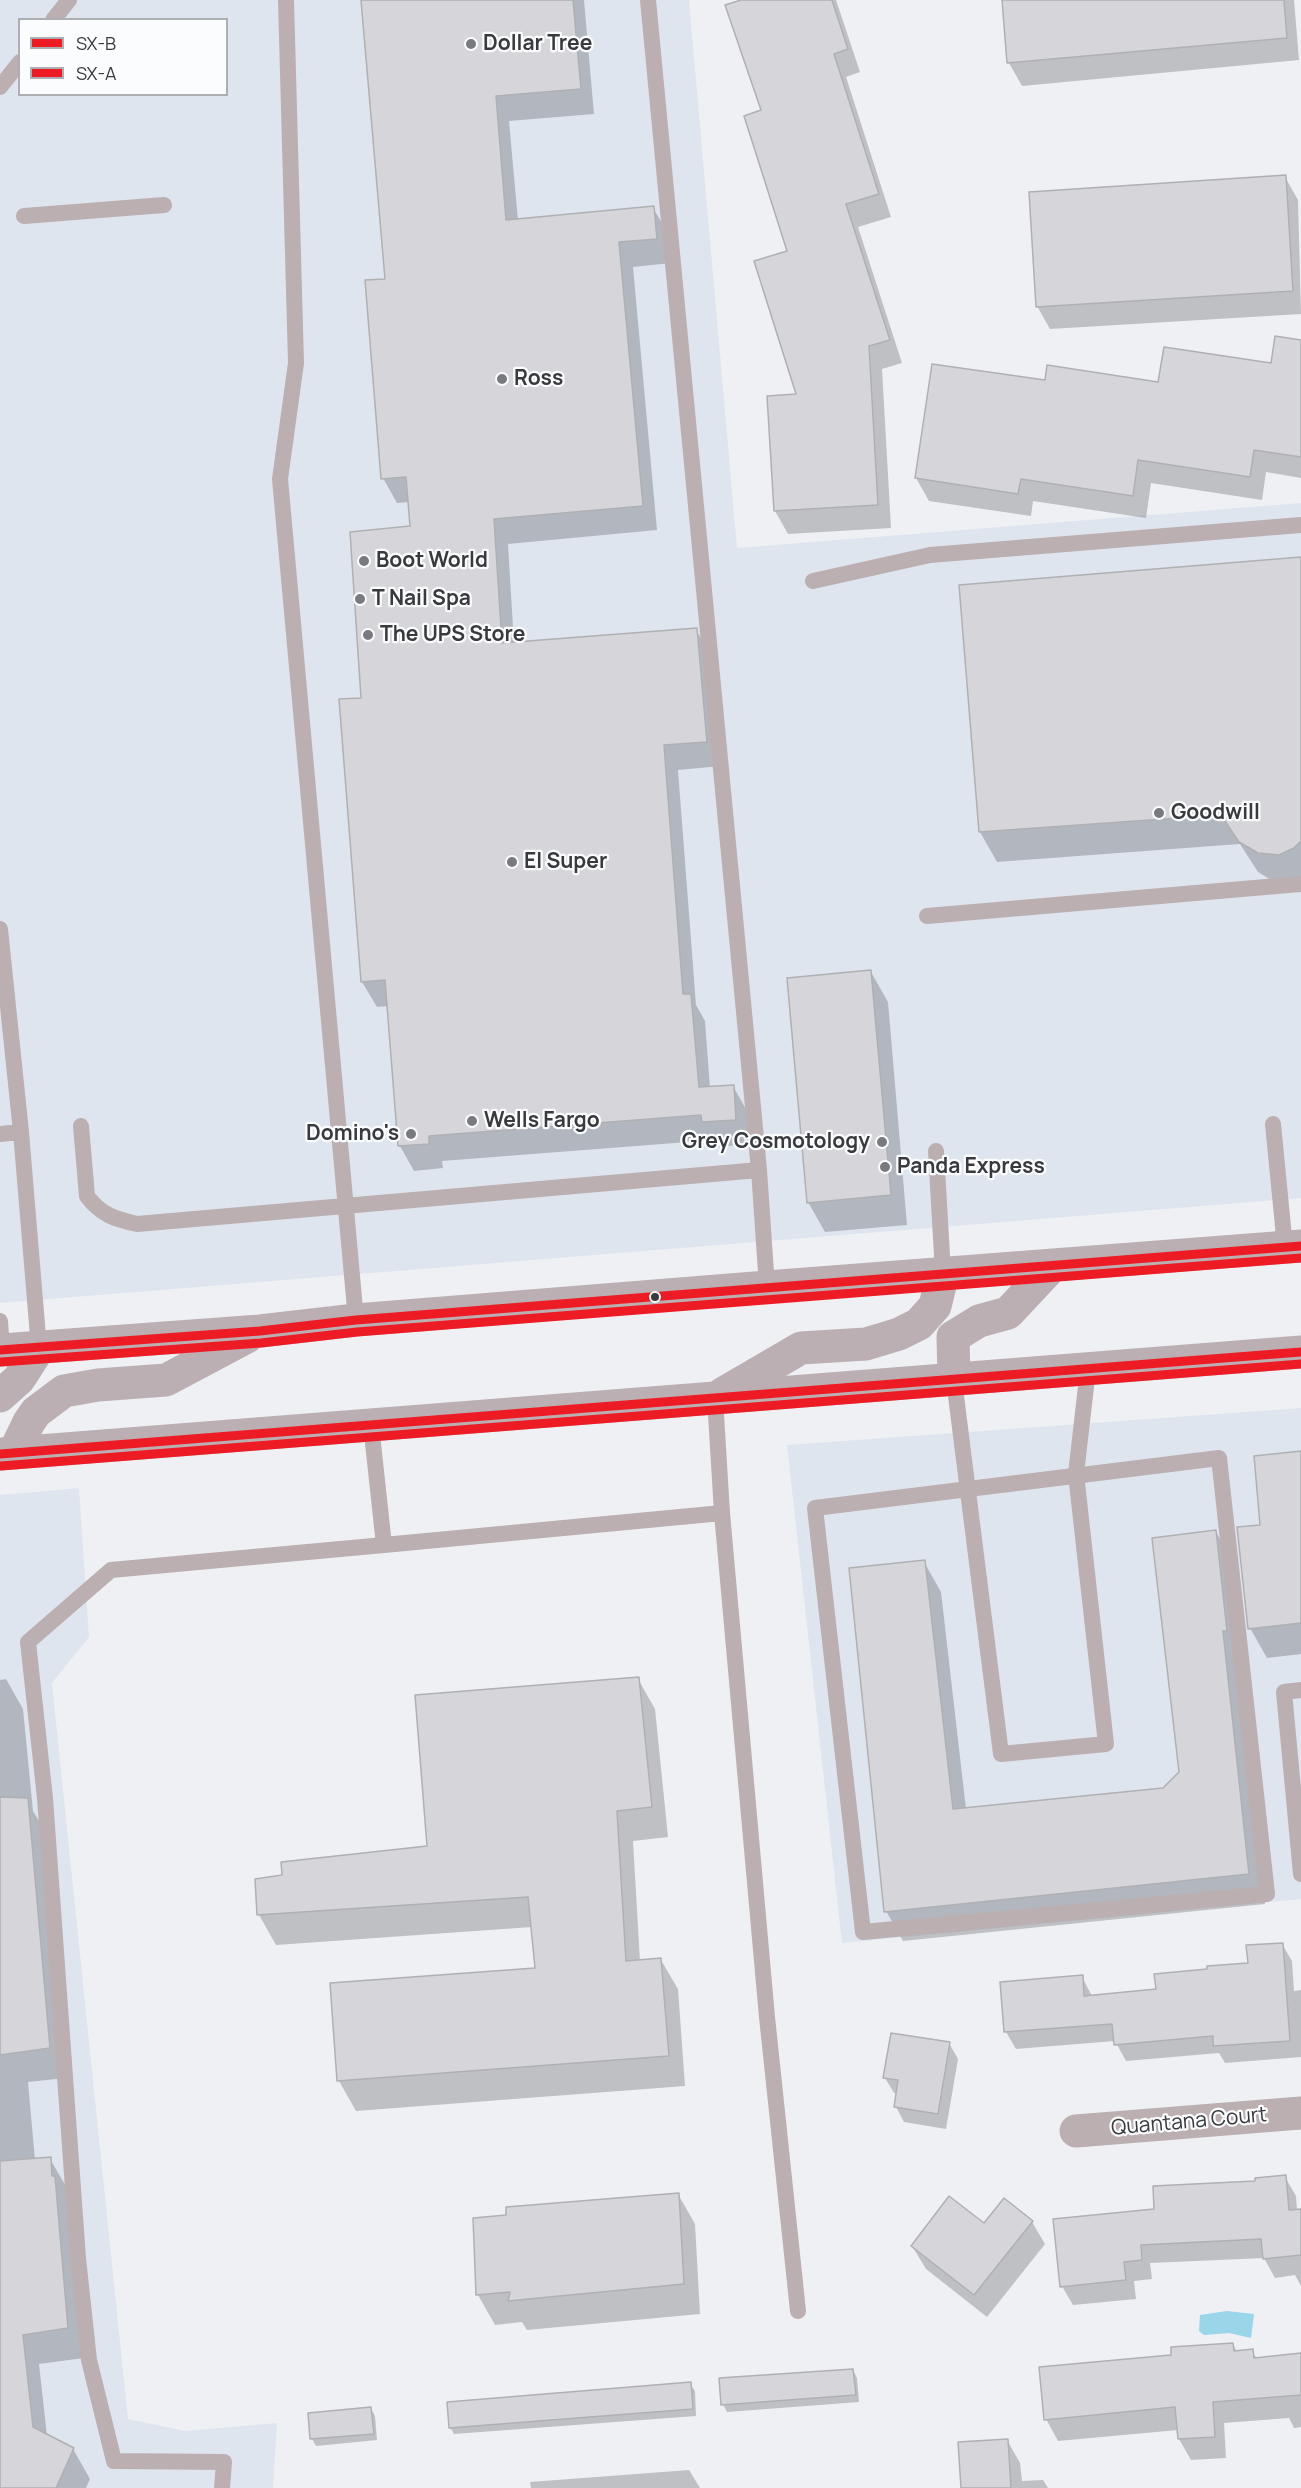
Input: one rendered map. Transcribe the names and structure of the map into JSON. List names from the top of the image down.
{
  "streets": {
    "street": ["Quantana Court"]
  },
  "places": [
    "Dollar Tree",
    "Ross",
    "Boot World",
    "T Nail Spa",
    "The UPS Store",
    "Goodwill",
    "El Super",
    "Wells Fargo",
    "Domino's",
    "Grey Cosmotology",
    "Panda Express"
  ],
  "lines": ["transit line SX-B", "transit line SX-A"],
  "legend": ["SX-B", "SX-A"]
}
